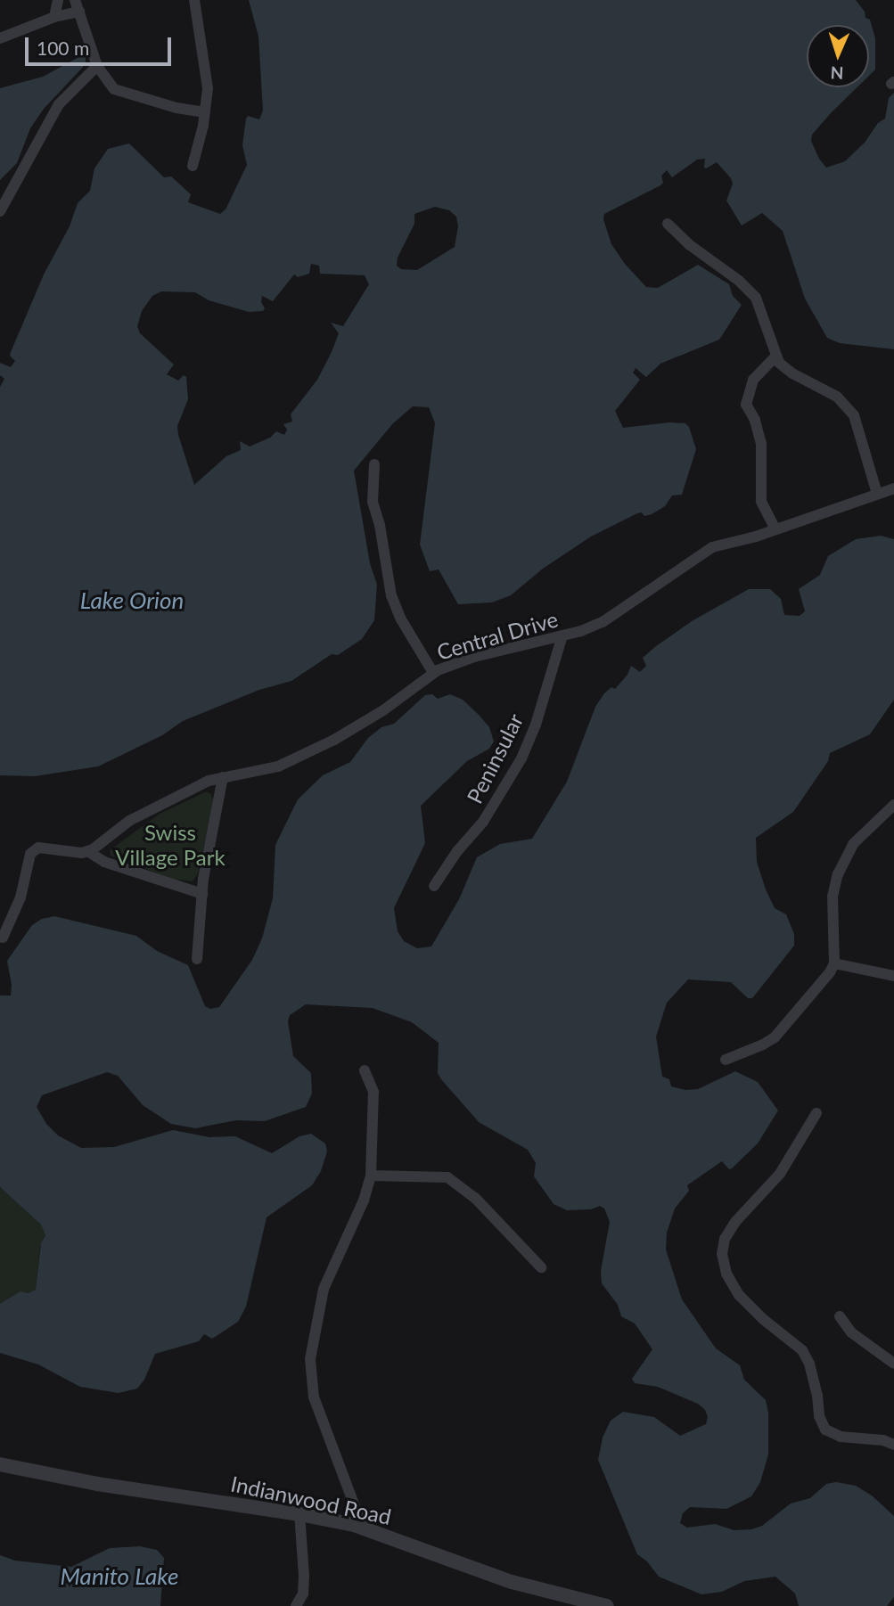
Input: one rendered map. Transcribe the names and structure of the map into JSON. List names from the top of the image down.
{
  "streets": {
    "street": ["Central Drive", "Peninsular", "Indianwood Road"]
  },
  "crossings": [
    ["Central Drive", "Peninsular"]
  ],
  "water": ["Lake Orion", "Manito Lake"],
  "parks": ["Swiss Village Park"],
  "scale_bar": "100 m",
  "north": "bottom"
}
